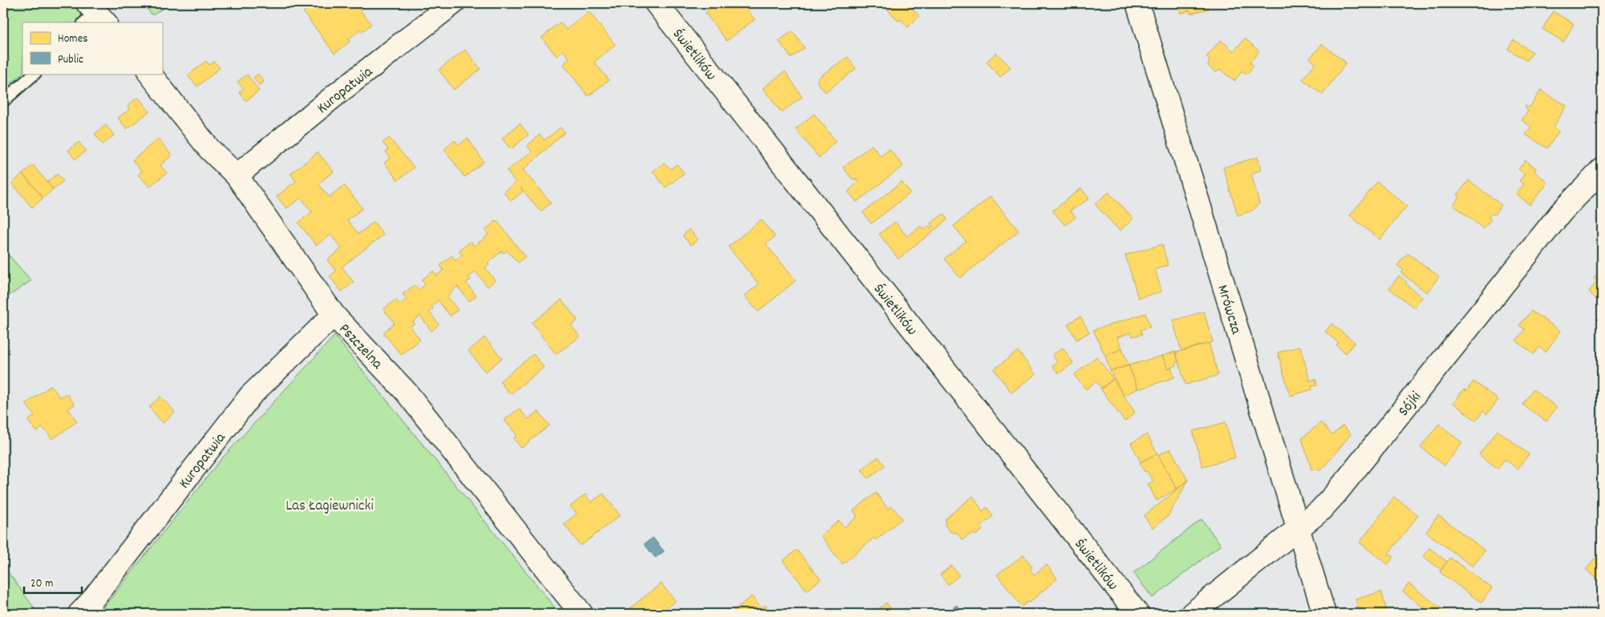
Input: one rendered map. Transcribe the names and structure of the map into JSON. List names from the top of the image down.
{
  "streets": {
    "street": [
      "Świetlików",
      "Kuropatwia",
      "Mrówcza",
      "Pszczelna",
      "Sójki"
    ]
  },
  "crossings": [
    ["Kuropatwia", "Pszczelna"],
    ["Mrówcza", "Sójki"]
  ],
  "parks": ["Las Łagiewnicki"],
  "legend": ["Homes", "Public"],
  "scale_bar": "20 m"
}
